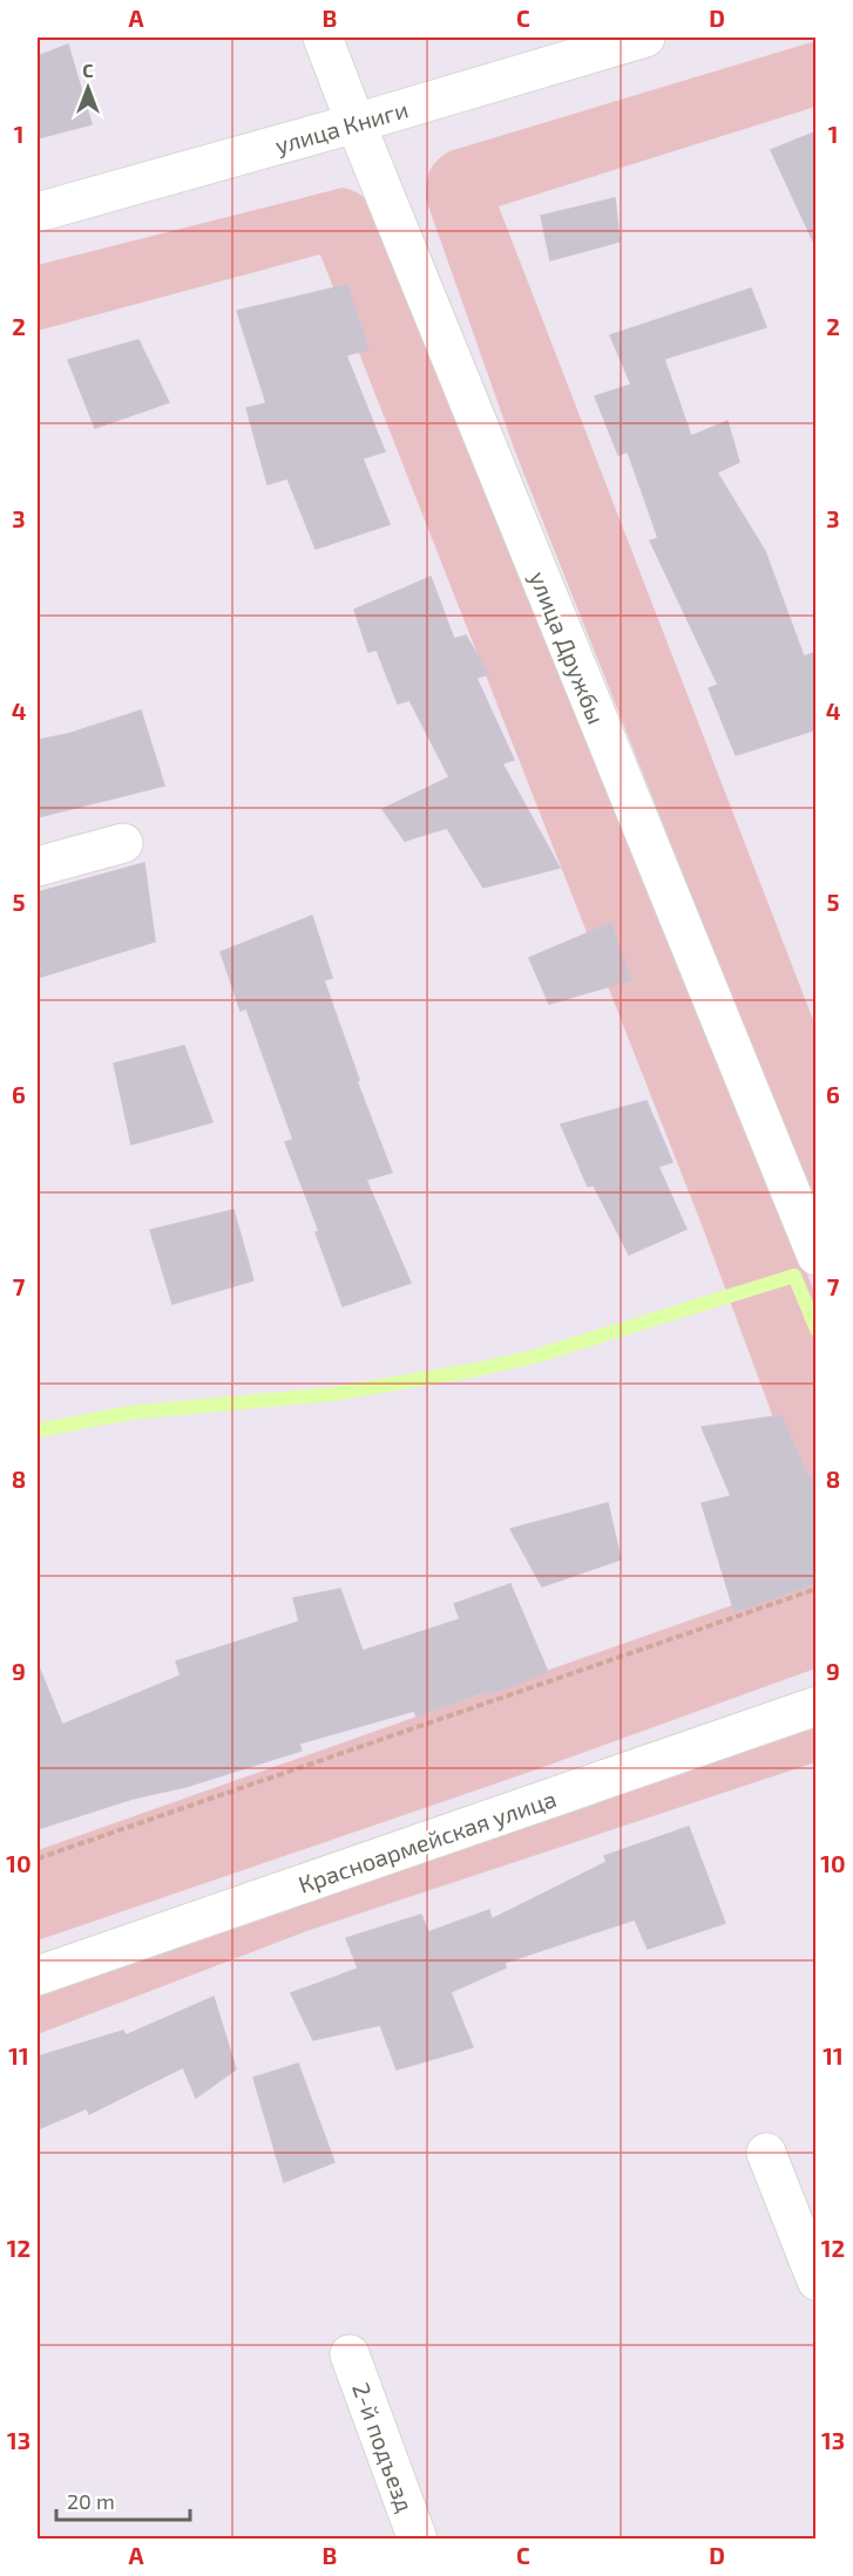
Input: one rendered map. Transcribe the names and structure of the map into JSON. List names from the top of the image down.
{
  "streets": {
    "street": [
      "улица Книги",
      "улица Дружбы",
      "Красноармейская улица",
      "2-й подъезд"
    ]
  },
  "crossings": [
    ["улица Книги", "улица Дружбы"]
  ],
  "scale_bar": "20 m",
  "north": "top",
  "grid": {
    "columns": [
      "A",
      "B",
      "C",
      "D"
    ],
    "rows": [
      "1",
      "2",
      "3",
      "4",
      "5",
      "6",
      "7",
      "8",
      "9",
      "10",
      "11",
      "12",
      "13"
    ]
  }
}
